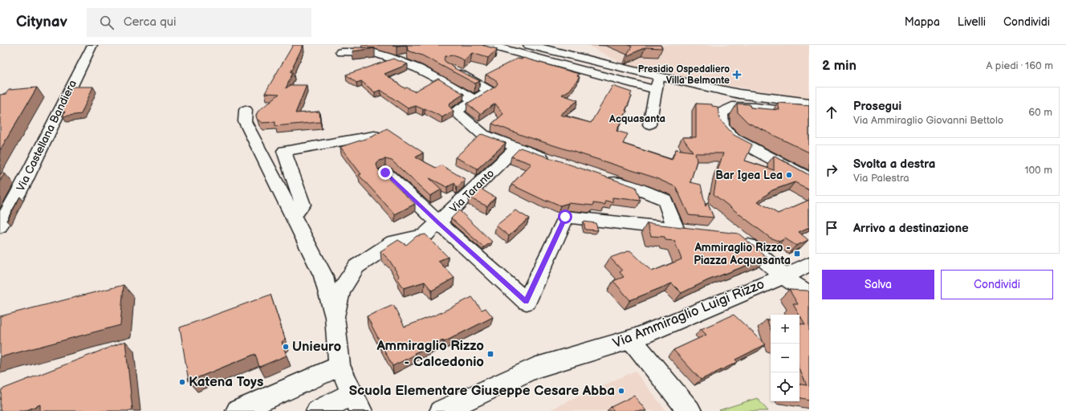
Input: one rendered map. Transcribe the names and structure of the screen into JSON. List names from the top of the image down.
{
  "streets": {
    "street": ["Via Castellana Bandiera", "Via Taranto", "Via Ammiraglio Luigi Rizzo"]
  },
  "districts": ["Acquasanta"],
  "places": {
    "health": ["Presidio Ospedaliero Villa Belmonte"],
    "other": [
      "Bar Igea Lea",
      "Unieuro",
      "Katena Toys",
      "Scuola Elementare Giuseppe Cesare Abba"
    ],
    "transit": ["Ammiraglio Rizzo - Piazza Acquasanta", "Ammiraglio Rizzo - Calcedonio"]
  },
  "page": {
    "header": "Citynav",
    "search": "Cerca qui",
    "nav": ["Mappa", "Livelli", "Condividi"],
    "heading": ["2 min", "A piedi · 160 m"],
    "list": [
      ["Prosegui", "Via Ammiraglio Giovanni Bettolo", "60 m"],
      ["Svolta a destra", "Via Palestra", "100 m"],
      "Arrivo a destinazione"
    ],
    "buttons": ["Salva", "Condividi"],
    "map_buttons": ["+", "−"]
  }
}
